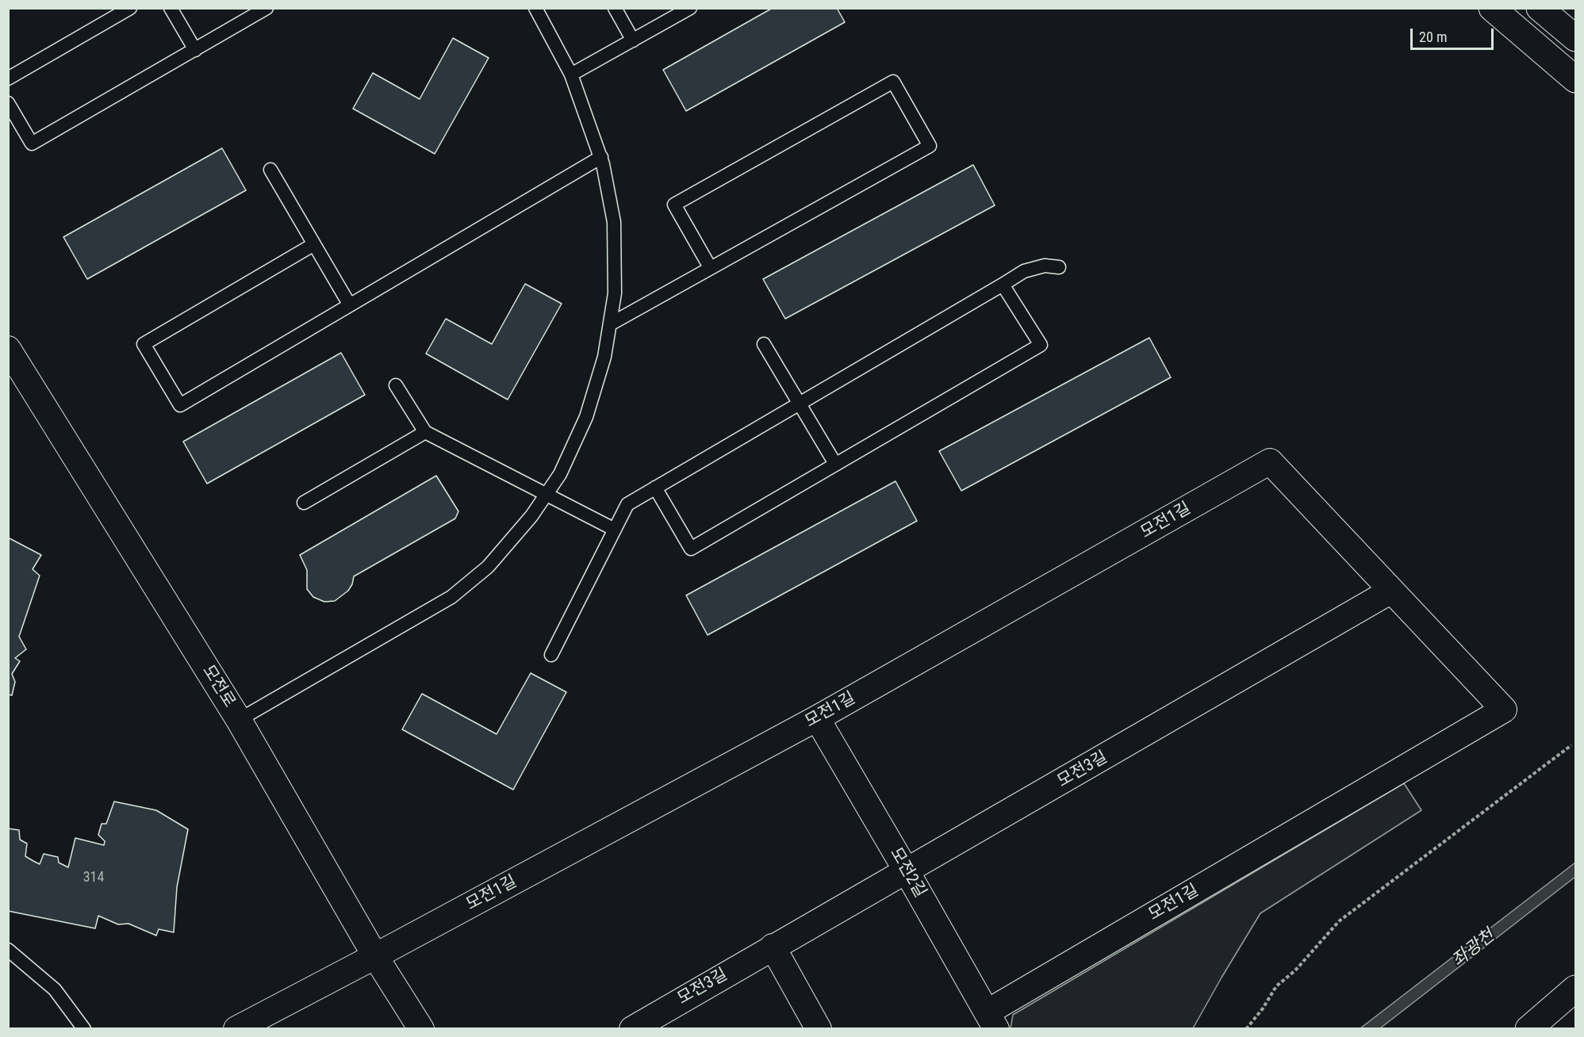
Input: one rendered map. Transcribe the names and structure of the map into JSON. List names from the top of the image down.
{
  "streets": {
    "street": [
      "모전1길",
      "모전로",
      "모전3길",
      "모전2길"
    ]
  },
  "crossings": [
    ["모전1길", "모전로"],
    ["모전1길", "모전3길"],
    ["모전1길", "모전2길"],
    ["모전3길", "모전2길"]
  ],
  "water": ["좌광천"],
  "house_numbers": ["314"],
  "scale_bar": "20 m"
}
